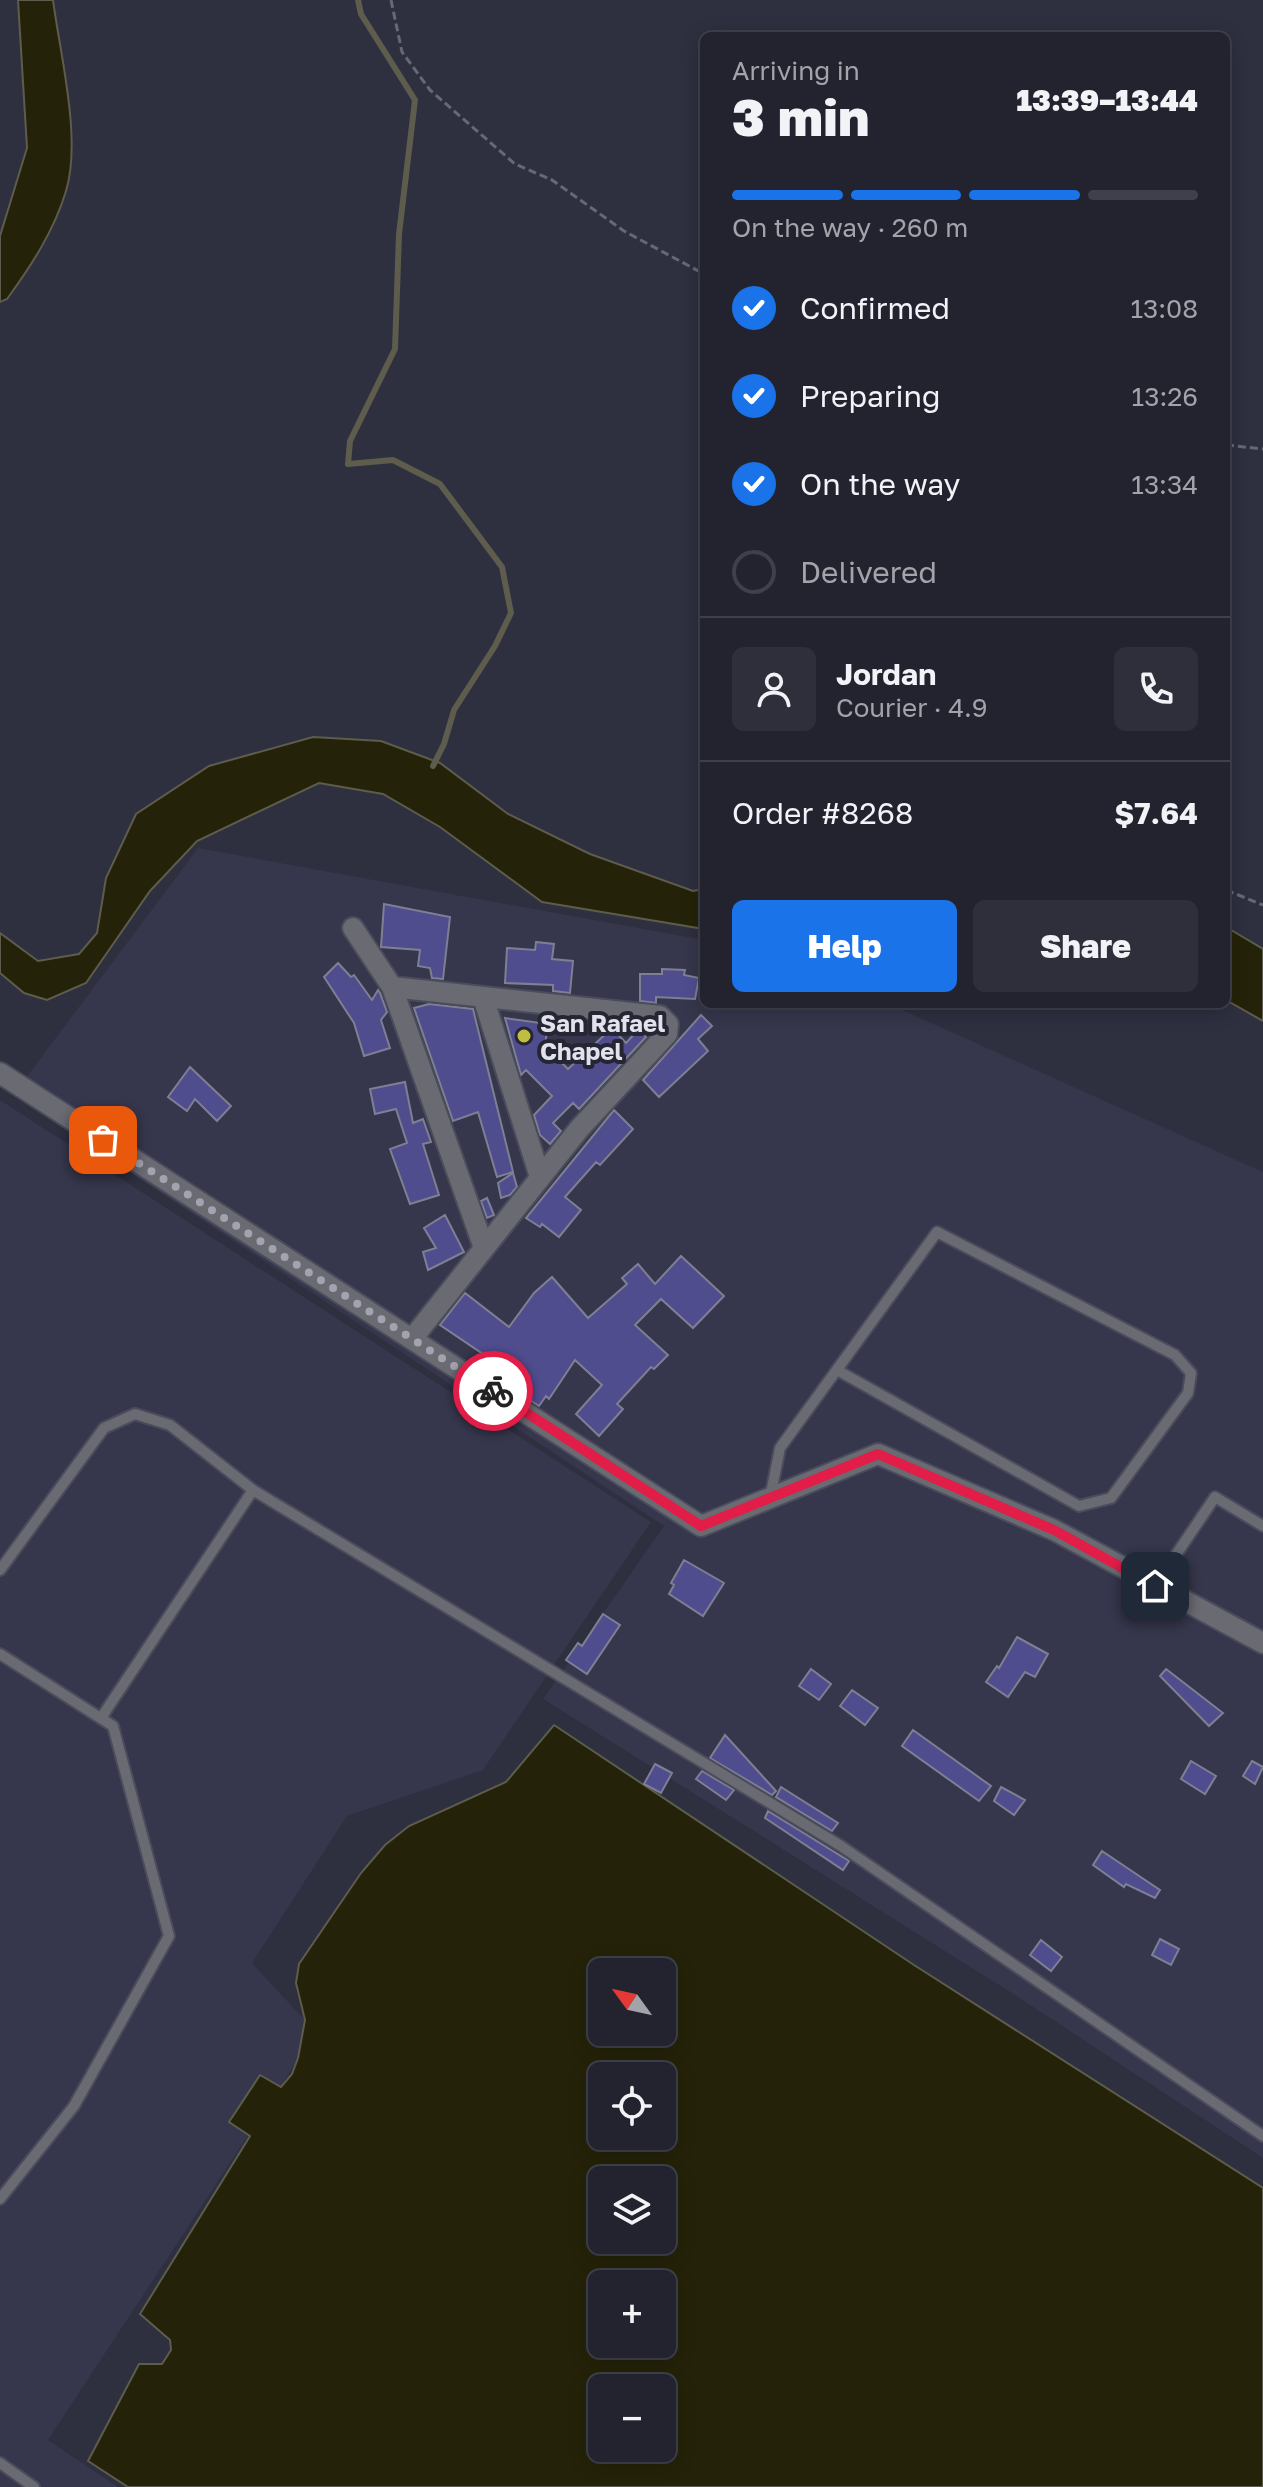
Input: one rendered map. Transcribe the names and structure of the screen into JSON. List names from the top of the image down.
{
  "places": ["San Rafael Chapel"],
  "north": "top left",
  "page": {
    "heading": ["3 min", "Arriving in", "13:39–13:44"],
    "panel": [
      "Jordan",
      "Courier · 4.9",
      "Order #8268",
      "$7.64"
    ],
    "bar": "On the way · 260 m",
    "list": [
      ["Confirmed", "13:08"],
      ["Preparing", "13:26"],
      ["On the way", "13:34"],
      "Delivered"
    ],
    "buttons": ["Help", "Share"],
    "map_buttons": ["+", "−"]
  }
}
